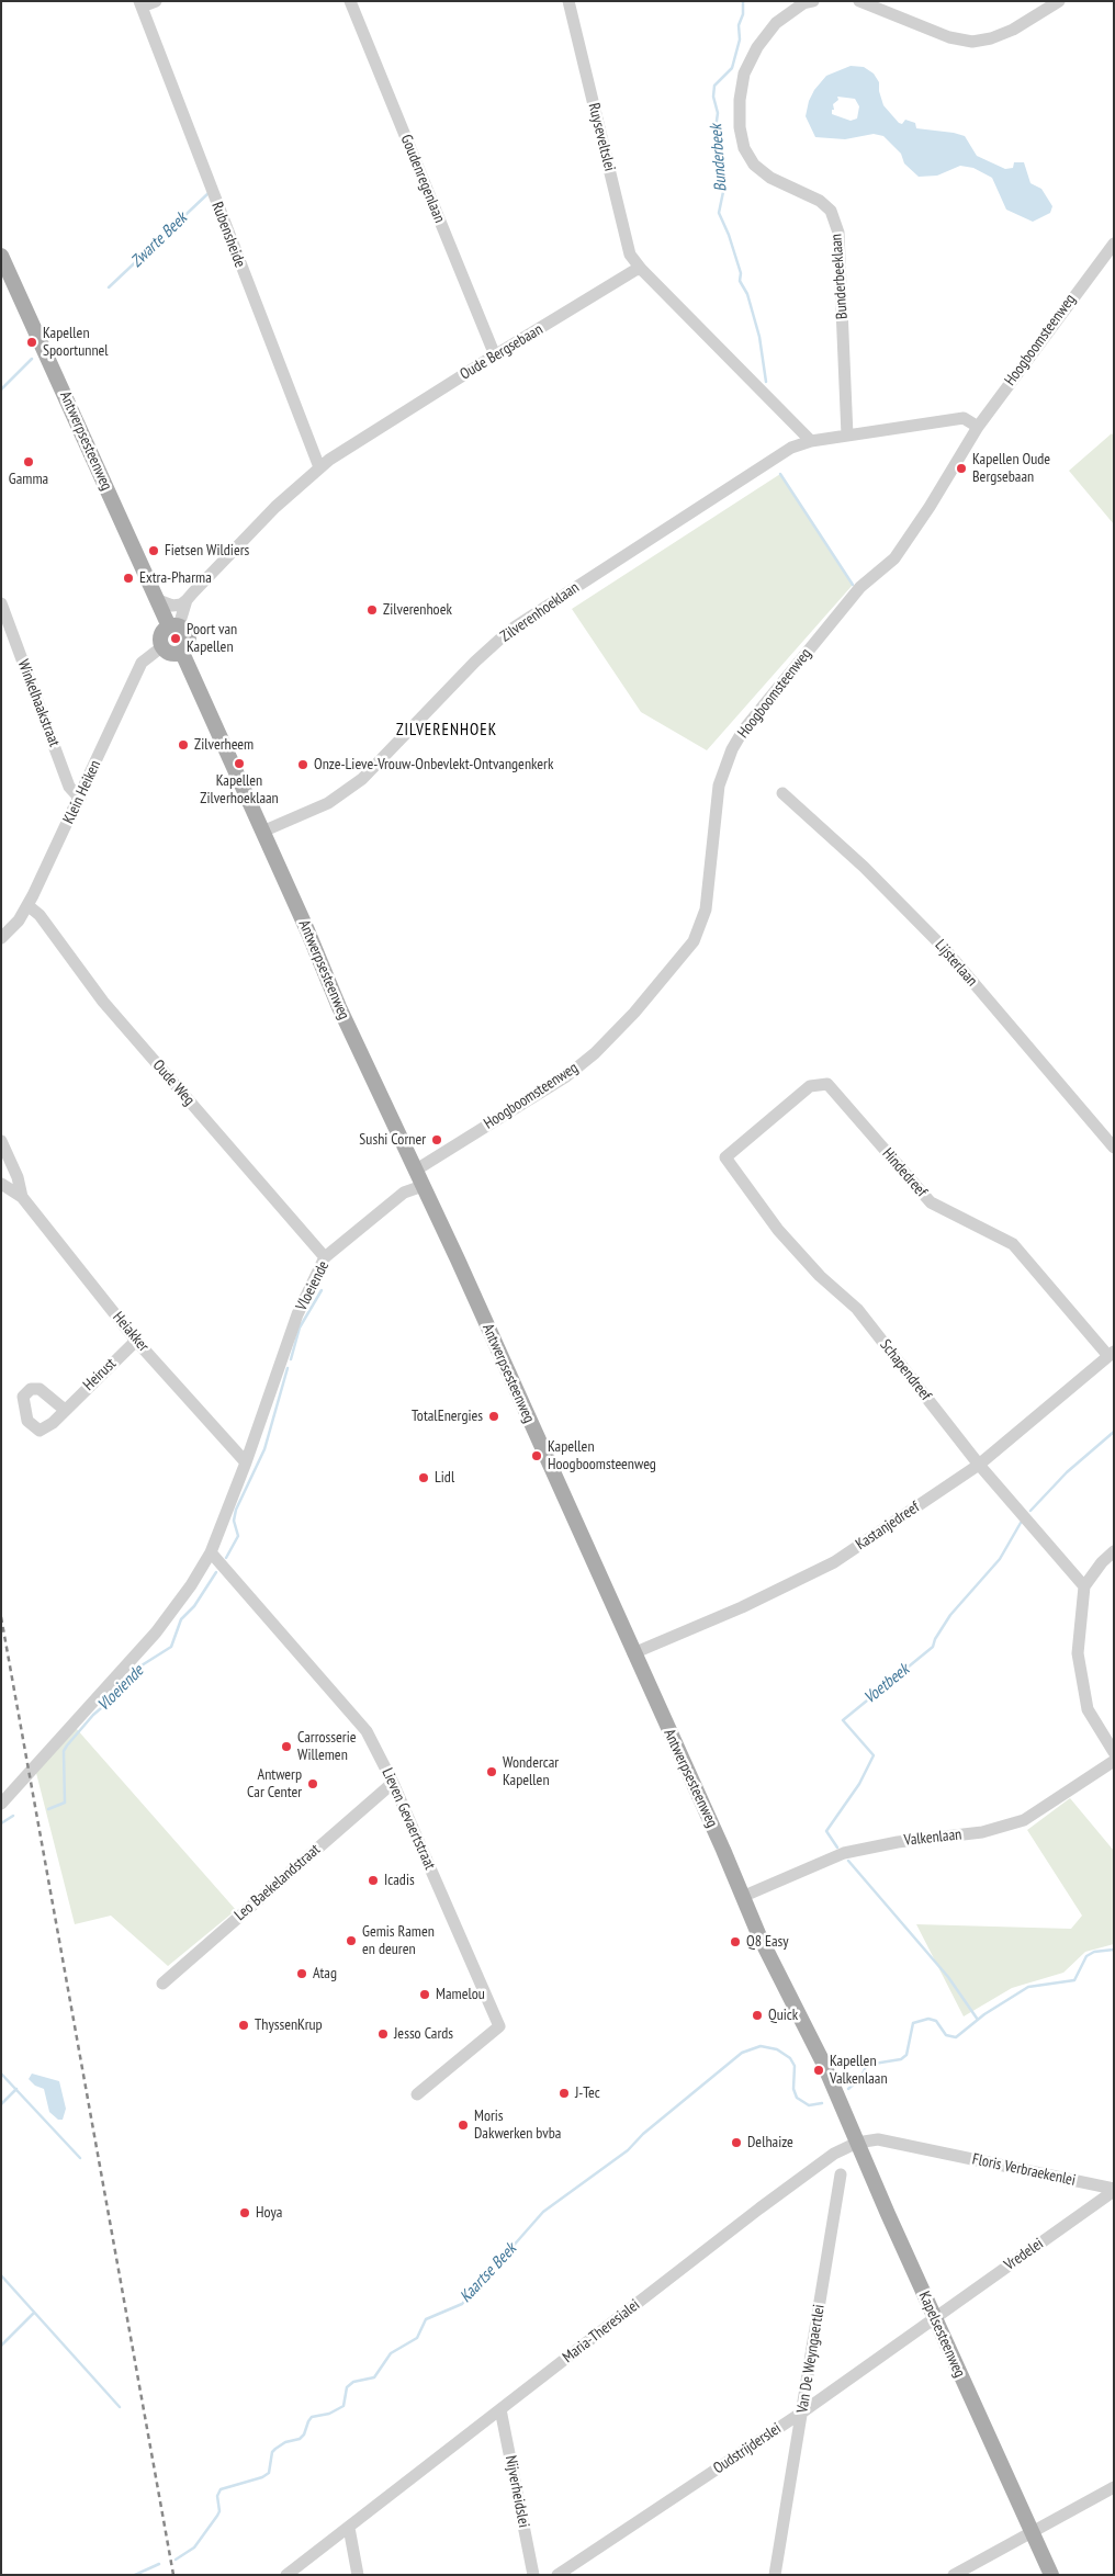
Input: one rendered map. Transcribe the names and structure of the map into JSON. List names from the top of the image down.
{
  "streets": {
    "main road": ["Antwerpsesteenweg", "Kapelsesteenweg"],
    "street": [
      "Ruyseveltslei",
      "Goudenregenlaan",
      "Rubensheide",
      "Bunderbeeklaan",
      "Hoogboomsteenweg",
      "Oude Bergsebaan",
      "Zilverenhoeklaan",
      "Winkelhaakstraat",
      "Klein Heiken",
      "Lijsterlaan",
      "Oude Weg",
      "Hindedreef",
      "Vloeiende",
      "Heiakker",
      "Schapendreef",
      "Heirust",
      "Kastanjedreef",
      "Lieven Gevaertstraat",
      "Valkenlaan",
      "Leo Baekelandstraat",
      "Floris Verbraekenlei",
      "Vredelei",
      "Maria-Theresialei",
      "Van De Weyngaertlei",
      "Oudstrijderslei",
      "Nijverheidslei"
    ]
  },
  "crossings": [
    ["Ruyseveltslei", "Oude Bergsebaan"],
    ["Goudenregenlaan", "Oude Bergsebaan"],
    ["Rubensheide", "Oude Bergsebaan"],
    ["Bunderbeeklaan", "Zilverenhoeklaan"],
    ["Hoogboomsteenweg", "Antwerpsesteenweg"],
    ["Oude Bergsebaan", "Antwerpsesteenweg"],
    ["Oude Bergsebaan", "Klein Heiken"],
    ["Antwerpsesteenweg", "Zilverenhoeklaan"],
    ["Antwerpsesteenweg", "Klein Heiken"],
    ["Antwerpsesteenweg", "Vloeiende"],
    ["Antwerpsesteenweg", "Kastanjedreef"],
    ["Antwerpsesteenweg", "Valkenlaan"],
    ["Antwerpsesteenweg", "Kapelsesteenweg"],
    ["Winkelhaakstraat", "Klein Heiken"],
    ["Klein Heiken", "Oude Weg"],
    ["Oude Weg", "Vloeiende"],
    ["Hindedreef", "Schapendreef"],
    ["Hindedreef", "Kastanjedreef"],
    ["Vloeiende", "Heiakker"],
    ["Vloeiende", "Lieven Gevaertstraat"],
    ["Heiakker", "Heirust"],
    ["Schapendreef", "Kastanjedreef"],
    ["Lieven Gevaertstraat", "Leo Baekelandstraat"],
    ["Floris Verbraekenlei", "Vredelei"],
    ["Floris Verbraekenlei", "Maria-Theresialei"],
    ["Vredelei", "Kapelsesteenweg"],
    ["Vredelei", "Oudstrijderslei"],
    ["Maria-Theresialei", "Kapelsesteenweg"],
    ["Maria-Theresialei", "Nijverheidslei"],
    ["Kapelsesteenweg", "Oudstrijderslei"],
    ["Van De Weyngaertlei", "Oudstrijderslei"]
  ],
  "districts": ["ZILVERENHOEK"],
  "water": [
    "Bunderbeek",
    "Zwarte Beek",
    "Voetbeek",
    "Vloeiende",
    "Kaartse Beek"
  ],
  "places": [
    "Kapellen Spoortunnel",
    "Gamma",
    "Kapellen Oude Bergsebaan",
    "Fietsen Wildiers",
    "Extra-Pharma",
    "Zilverenhoek",
    "Poort van Kapellen",
    "Zilverheem",
    "Kapellen Zilverhoeklaan",
    "Onze-Lieve-Vrouw-Onbevlekt-Ontvangenkerk",
    "Sushi Corner",
    "TotalEnergies",
    "Kapellen Hoogboomsteenweg",
    "Lidl",
    "Carrosserie Willemen",
    "Wondercar Kapellen",
    "Antwerp Car Center",
    "Icadis",
    "Gemis Ramen en deuren",
    "Q8 Easy",
    "Atag",
    "Mamelou",
    "Quick",
    "ThyssenKrup",
    "Jesso Cards",
    "Kapellen Valkenlaan",
    "J-Tec",
    "Moris Dakwerken bvba",
    "Delhaize",
    "Hoya"
  ]
}
